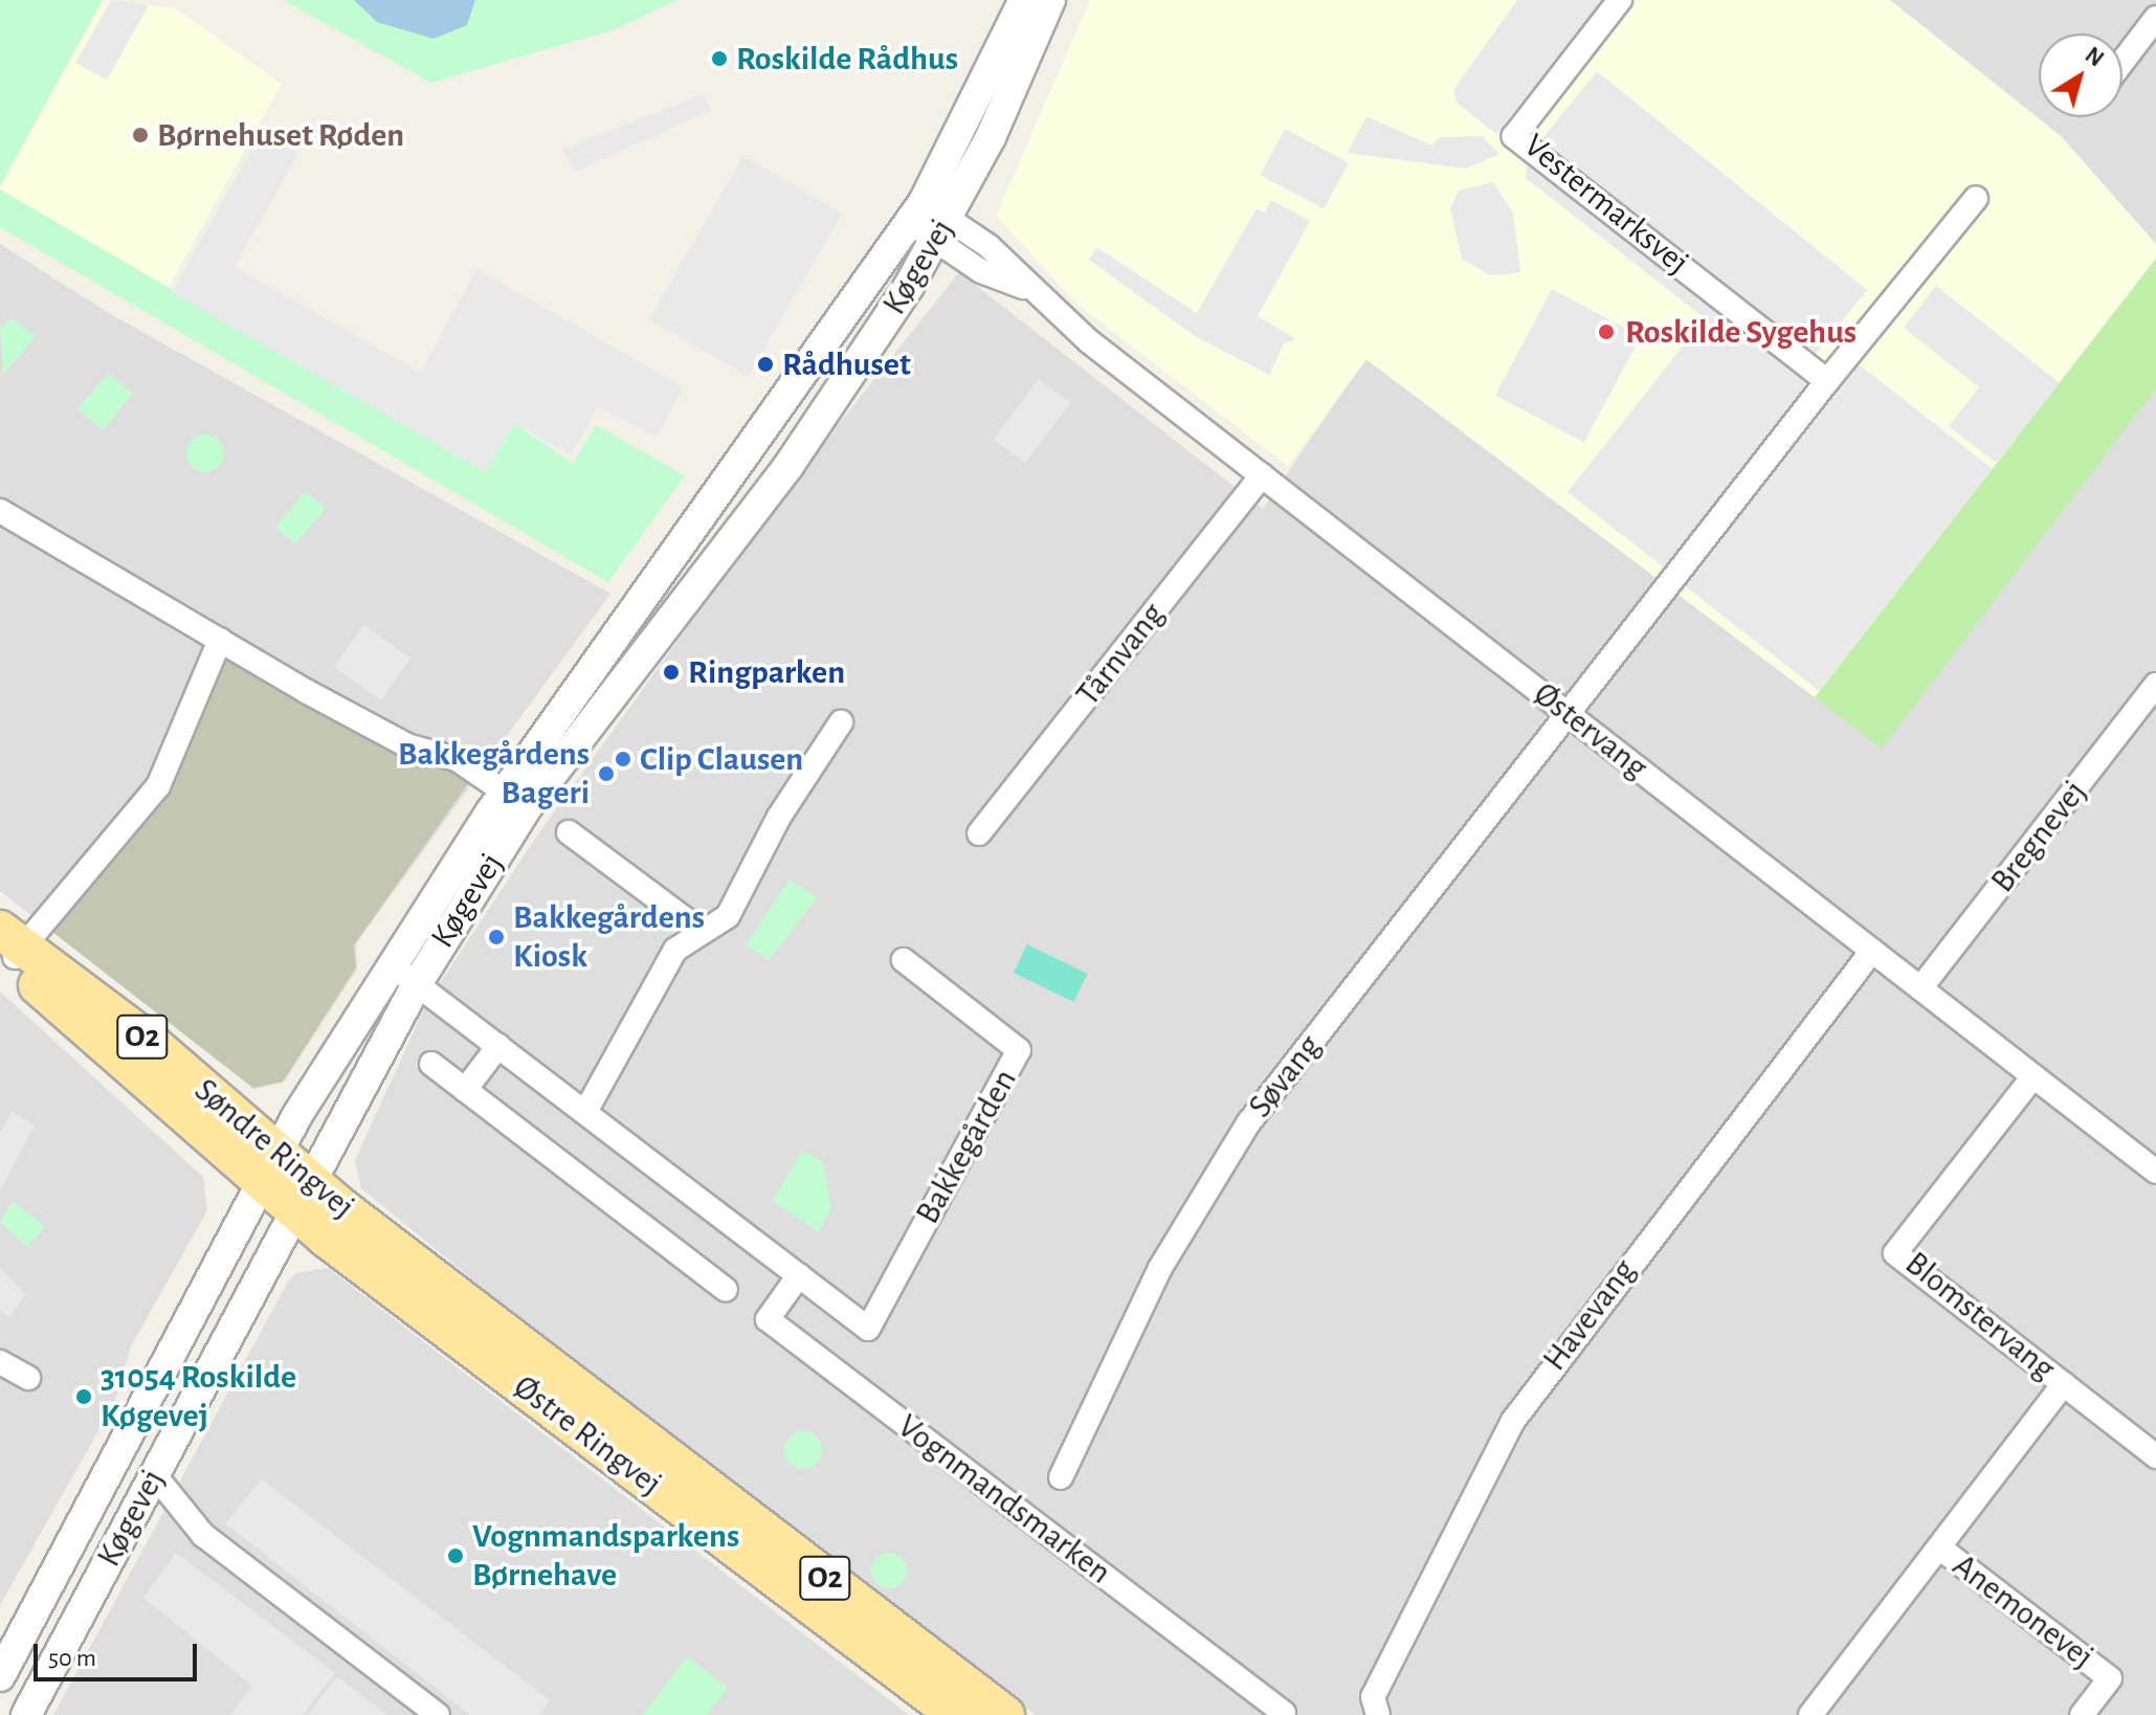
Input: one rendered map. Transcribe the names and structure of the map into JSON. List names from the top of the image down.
{
  "streets": {
    "main road": ["O2", "Søndre Ringvej", "Østre Ringvej"],
    "street": [
      "Vestermarksvej",
      "Køgevej",
      "Tårnvang",
      "Østervang",
      "Bregnevej",
      "Søvang",
      "Bakkegården",
      "Havevang",
      "Blomstervang",
      "Vognmandsmarken",
      "Anemonevej"
    ]
  },
  "crossings": [
    ["Køgevej", "Østervang"],
    ["Køgevej", "Søndre Ringvej"],
    ["Køgevej", "Østre Ringvej"],
    ["Tårnvang", "Østervang"],
    ["Østervang", "Bregnevej"],
    ["Østervang", "Søvang"],
    ["Østervang", "Havevang"],
    ["Østervang", "Blomstervang"],
    ["Bakkegården", "Vognmandsmarken"],
    ["Søndre Ringvej", "Østre Ringvej"],
    ["Blomstervang", "Anemonevej"]
  ],
  "places": [
    "Roskilde Rådhus",
    "Børnehuset Røden",
    "Roskilde Sygehus",
    "Rådhuset",
    "Ringparken",
    "Clip Clausen",
    "Bakkegårdens Bageri",
    "Bakkegårdens Kiosk",
    "31054 Roskilde Køgevej",
    "Vognmandsparkens Børnehave"
  ],
  "scale_bar": "50 m",
  "north": "top right"
}
